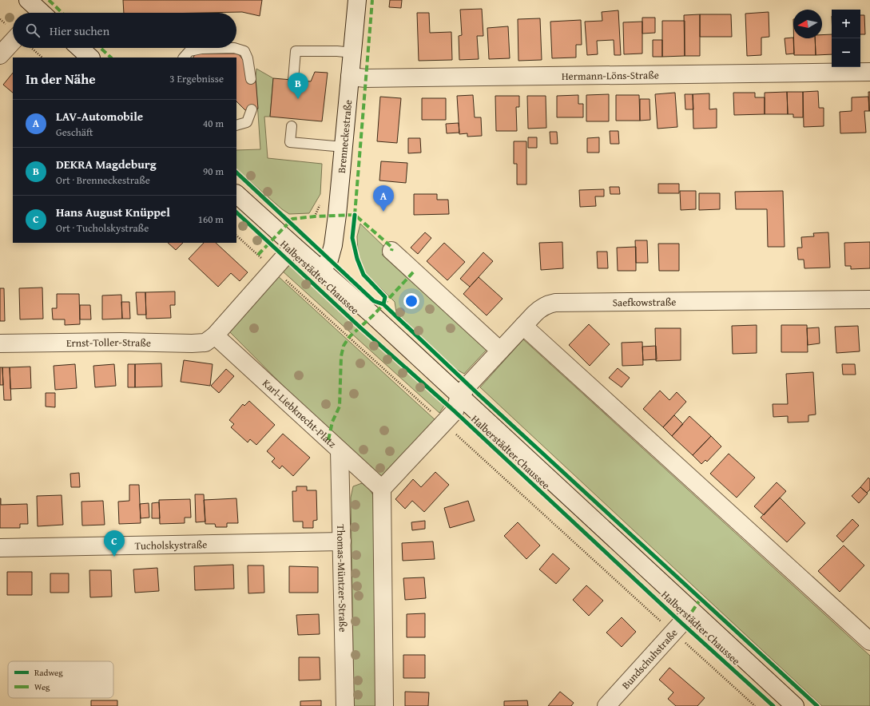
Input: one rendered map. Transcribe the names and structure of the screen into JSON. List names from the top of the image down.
{
  "streets": {
    "street": [
      "Hermann-Löns-Straße",
      "Brenneckestraße",
      "Halberstädter Chaussee",
      "Saefkowstraße",
      "Ernst-Toller-Straße",
      "Karl-Liebknecht-Platz",
      "Tucholskystraße",
      "Thomas-Müntzer-Straße",
      "Bundschuhstraße"
    ]
  },
  "crossings": [
    ["Hermann-Löns-Straße", "Brenneckestraße"],
    ["Brenneckestraße", "Halberstädter Chaussee"],
    ["Halberstädter Chaussee", "Saefkowstraße"],
    ["Halberstädter Chaussee", "Bundschuhstraße"],
    ["Ernst-Toller-Straße", "Karl-Liebknecht-Platz"],
    ["Karl-Liebknecht-Platz", "Thomas-Müntzer-Straße"],
    ["Tucholskystraße", "Thomas-Müntzer-Straße"]
  ],
  "legend": ["Radweg", "Weg"],
  "north": "left",
  "page": {
    "map_buttons": ["+", "−"],
    "search": "Hier suchen",
    "heading": ["In der Nähe", "3 Ergebnisse"],
    "pins": ["B", "A", "C"],
    "list": [
      {
        "mark": "A",
        "name": "LAV-Automobile",
        "note": "Geschäft",
        "value": "40 m"
      },
      {
        "mark": "B",
        "name": "DEKRA Magdeburg",
        "note": "Ort · Brenneckestraße",
        "value": "90 m"
      },
      {
        "mark": "C",
        "name": "Hans August Knüppel",
        "note": "Ort · Tucholskystraße",
        "value": "160 m"
      }
    ]
  }
}
